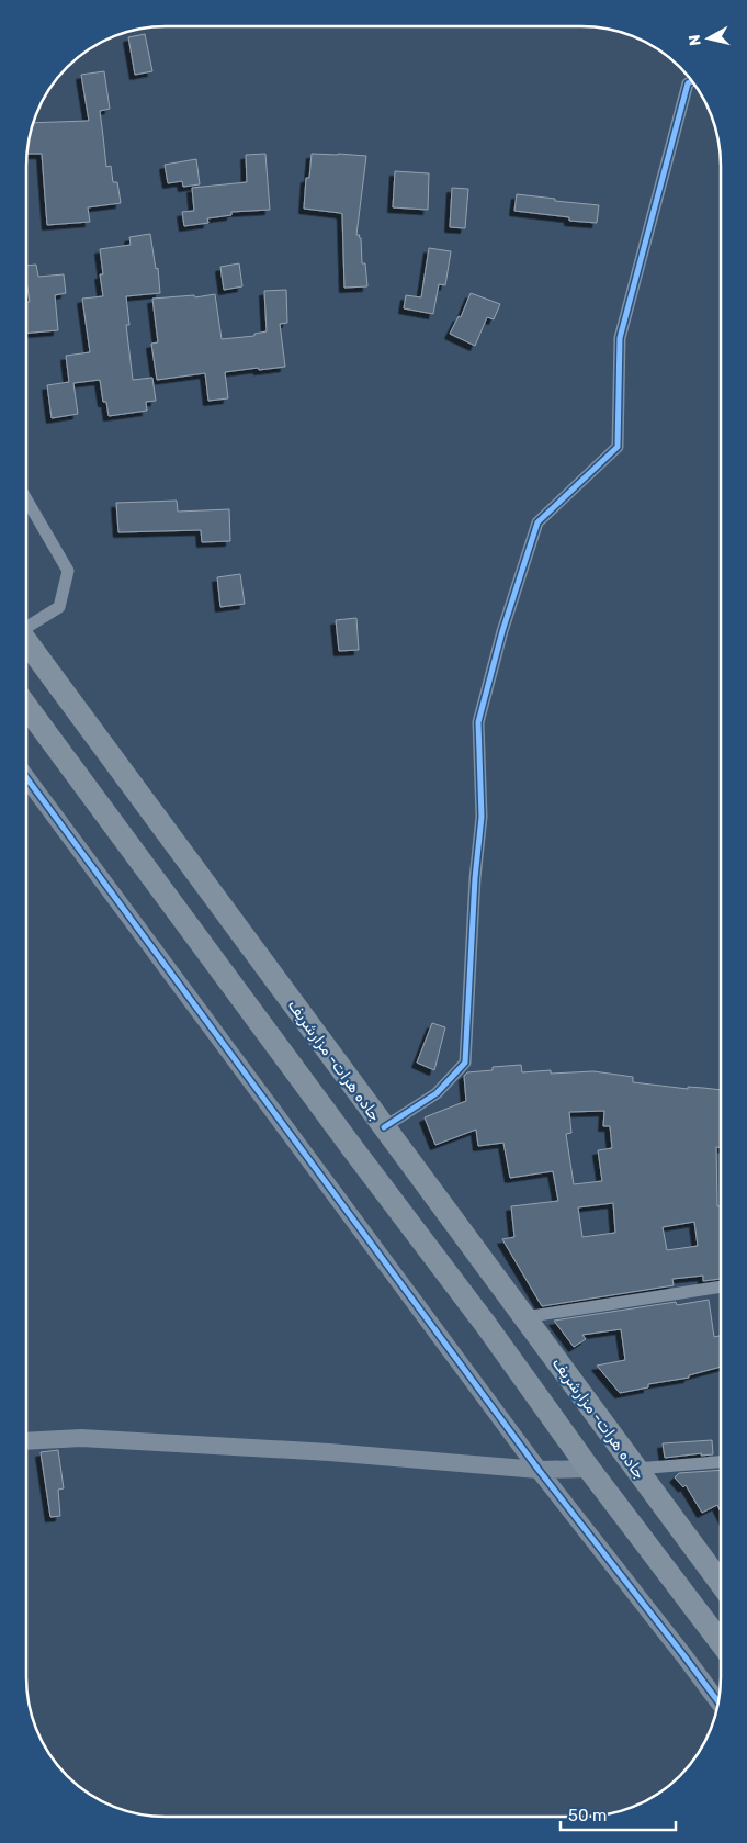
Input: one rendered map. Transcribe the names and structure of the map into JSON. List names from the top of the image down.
{
  "streets": {
    "highway": ["جاده هرات- مزارشریف"]
  },
  "scale_bar": "50 m",
  "north": "left"
}
